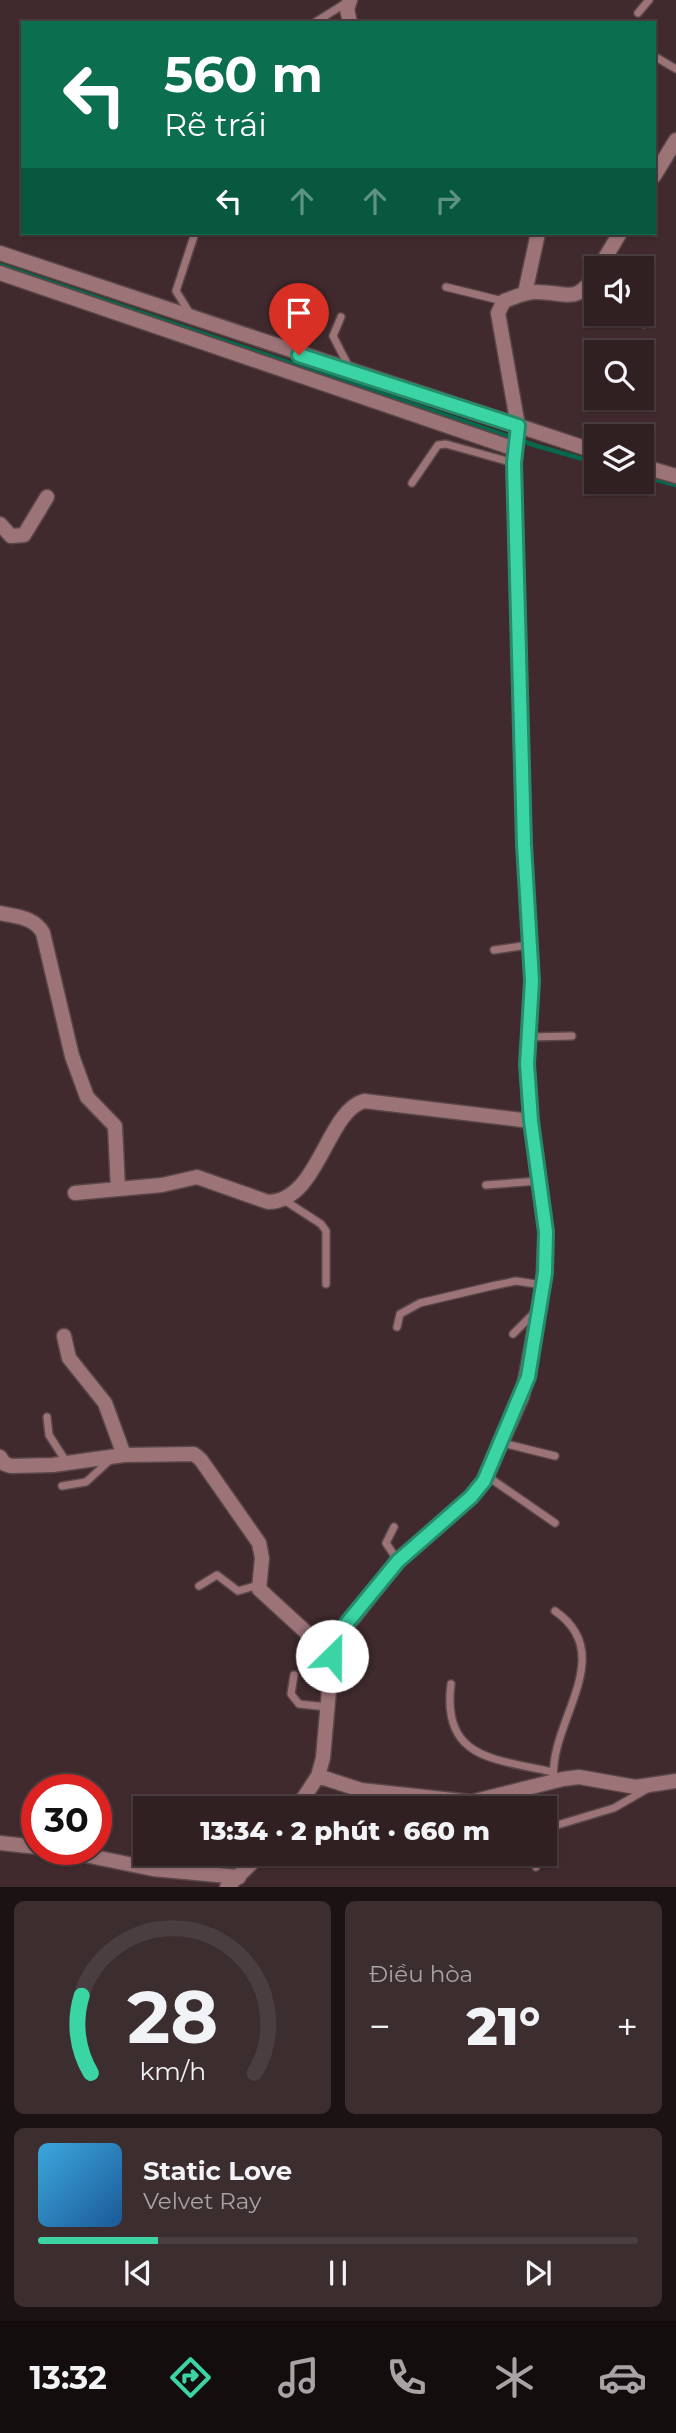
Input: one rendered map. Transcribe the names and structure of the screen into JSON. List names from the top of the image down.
{
  "page": {
    "turn": ["560 m", "Rẽ trái"],
    "limit": "30",
    "trip": "13:34 · 2 phút · 660 m",
    "tile": "Điều hòa",
    "heat": ["−", "21°", "+"],
    "song": ["Static Love", "Velvet Ray"],
    "tabs": "13:32",
    "gauge": ["28", "km/h"]
  }
}
